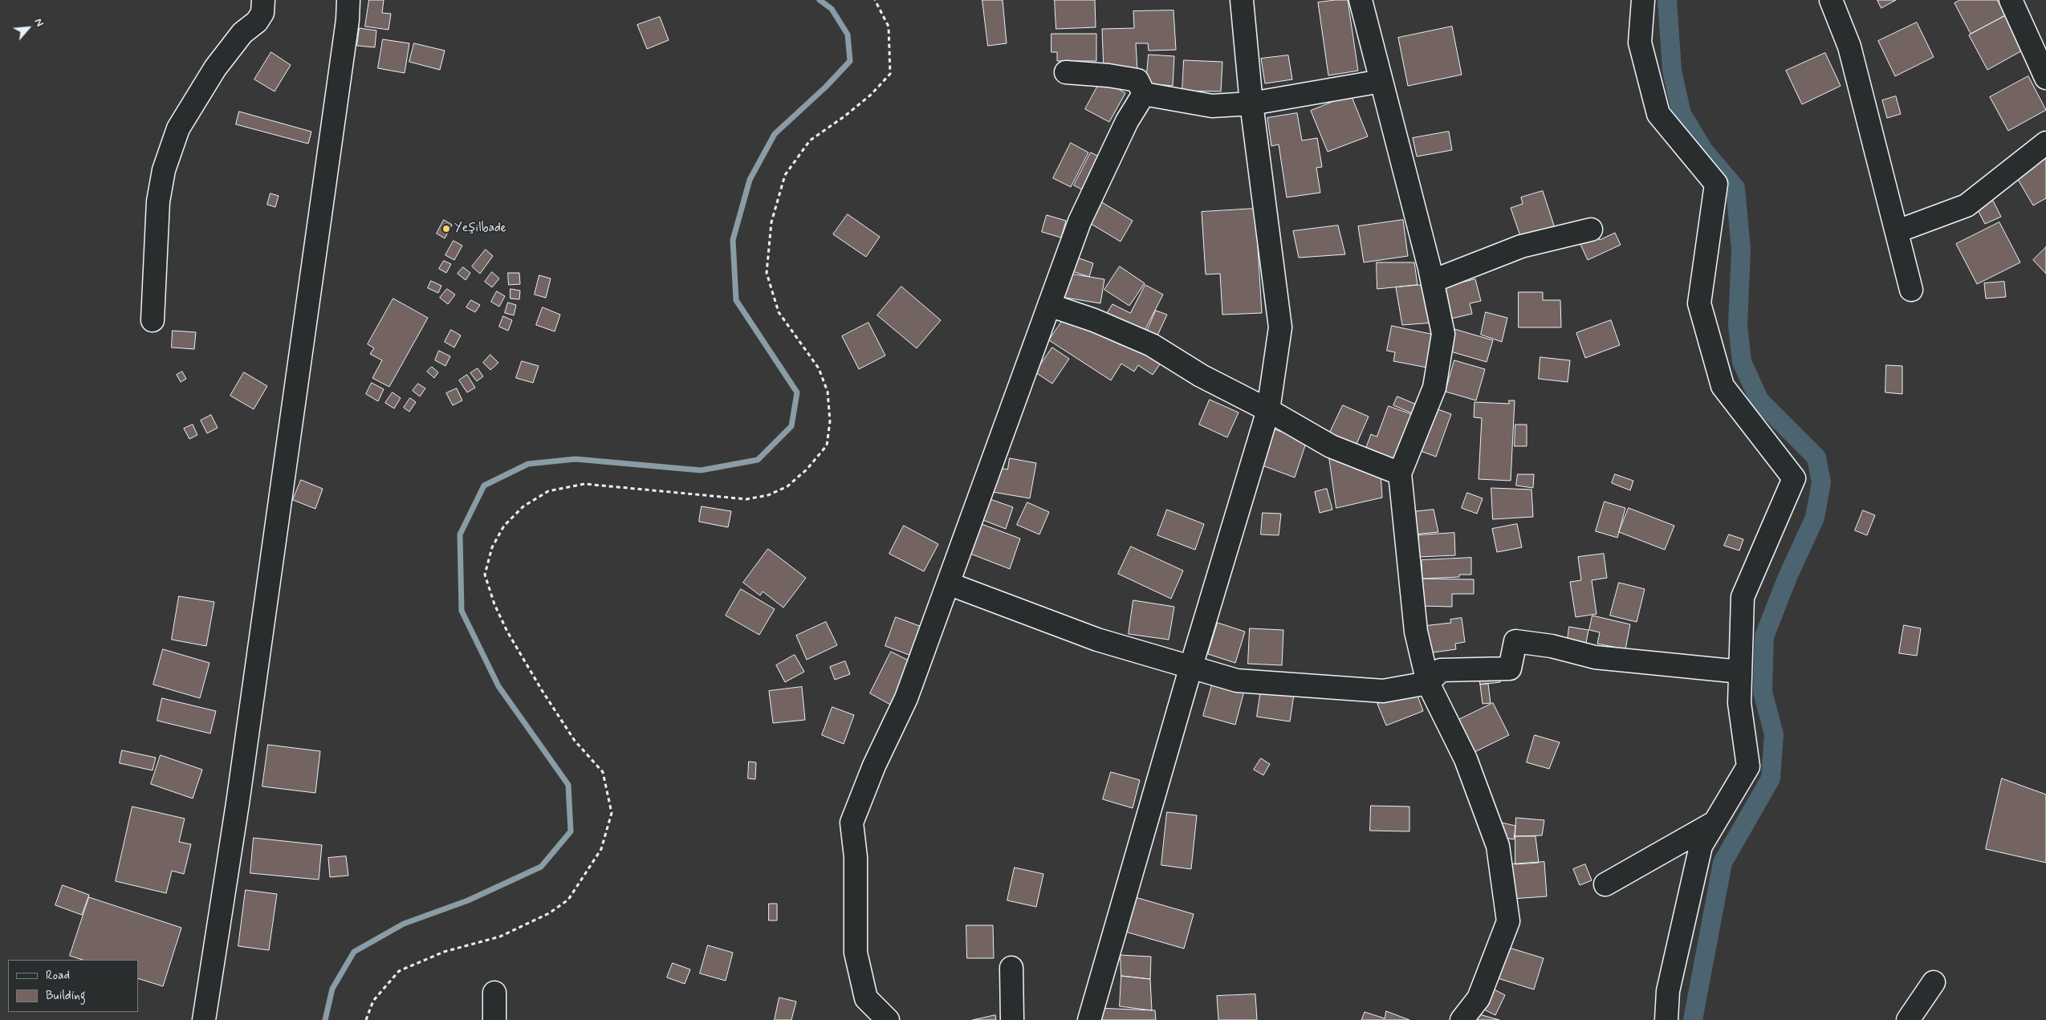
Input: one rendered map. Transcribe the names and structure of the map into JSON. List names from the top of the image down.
{
  "places": ["Yeşilbade"],
  "legend": ["Road", "Building"],
  "north": "top right"
}
